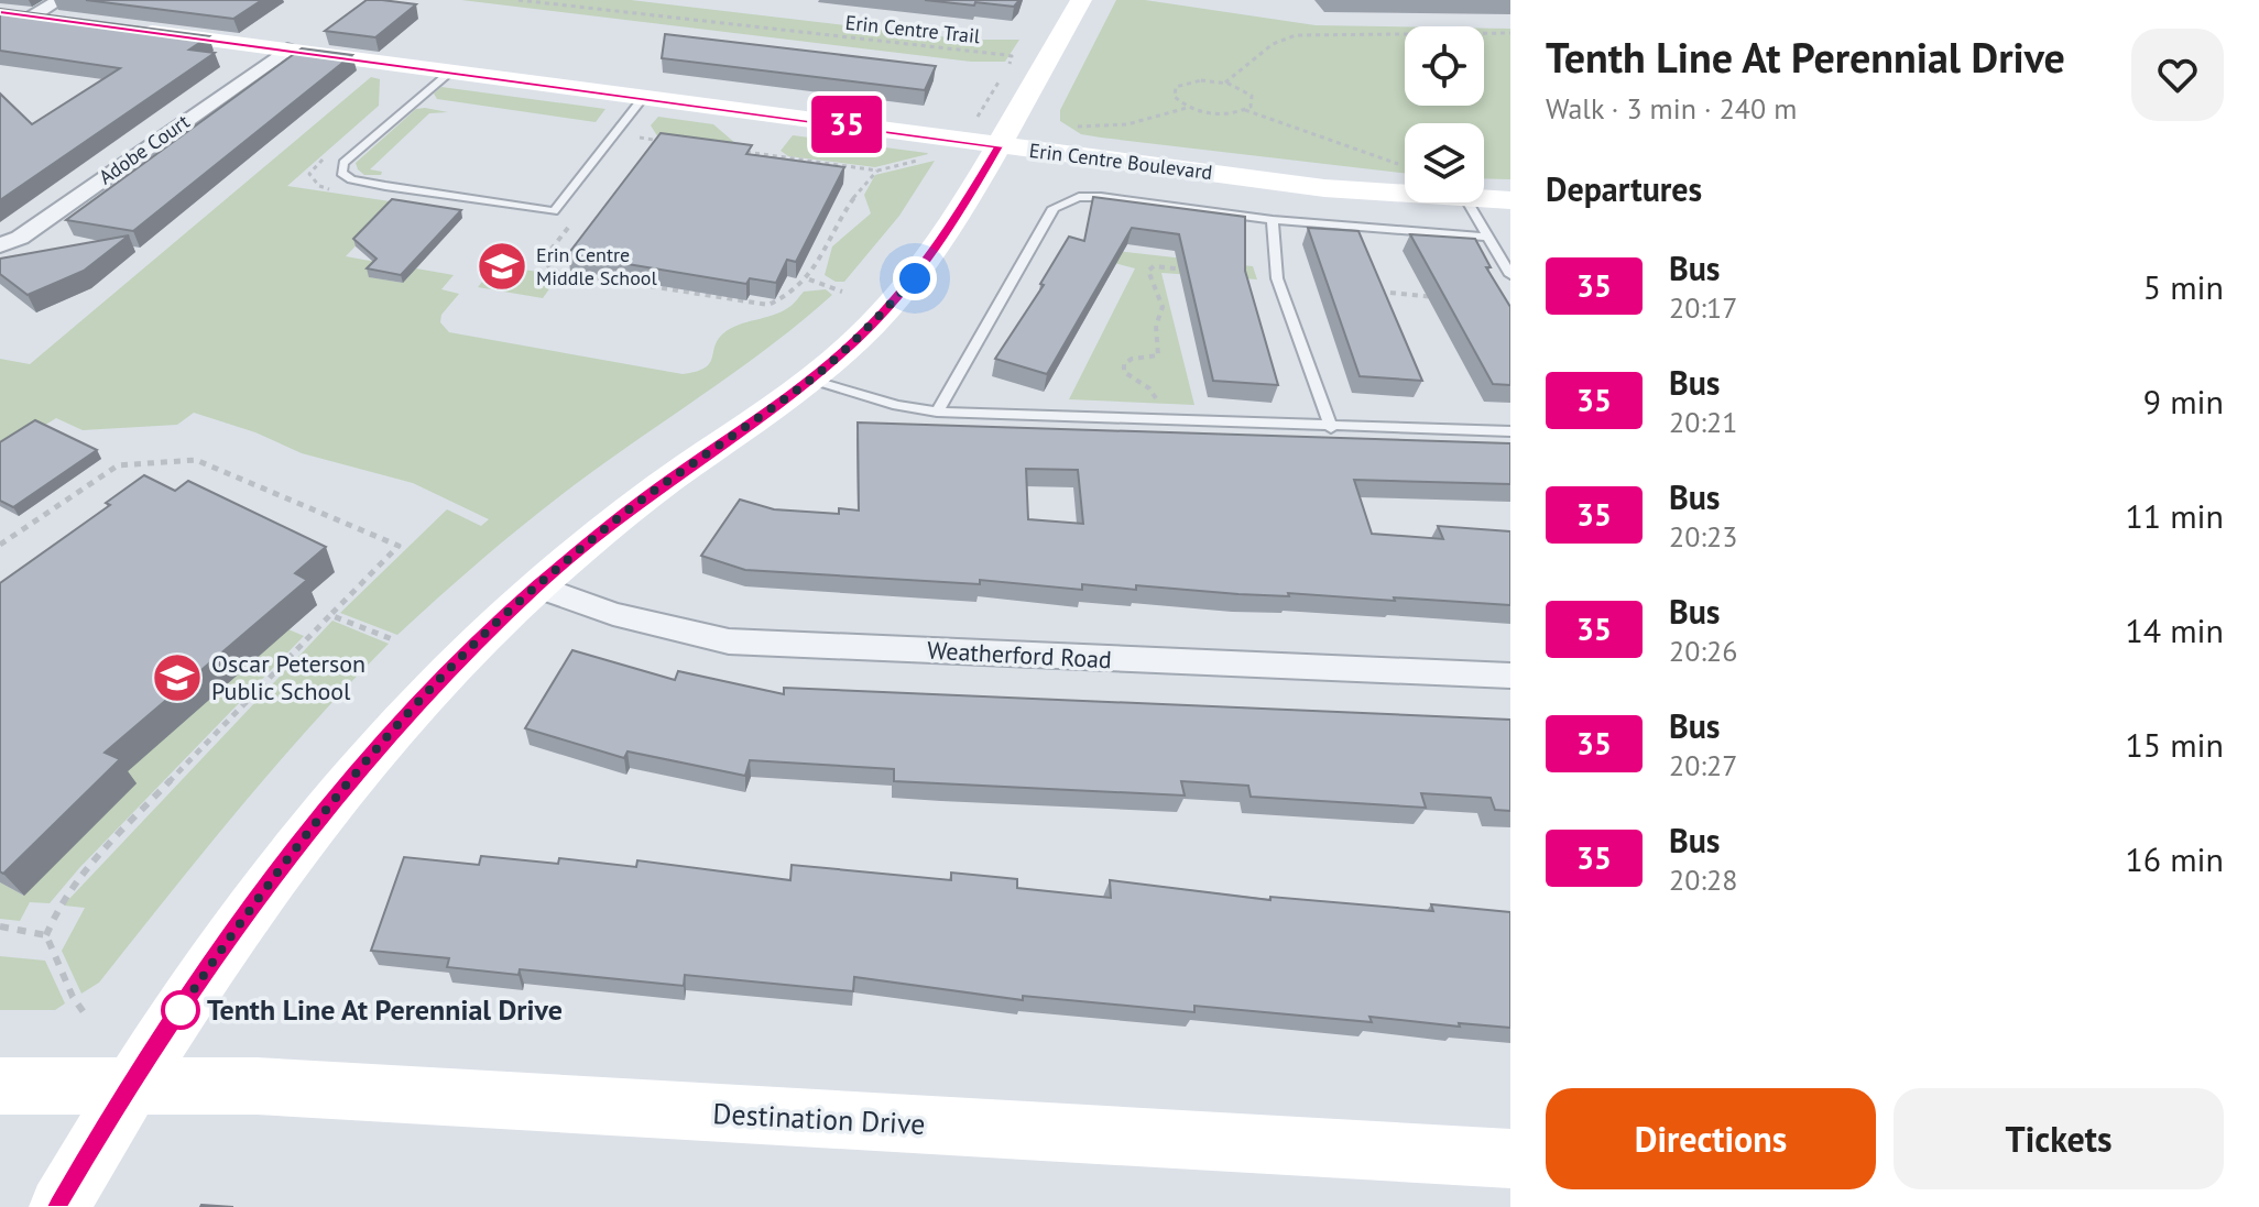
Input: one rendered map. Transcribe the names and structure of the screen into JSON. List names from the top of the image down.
{
  "streets": {
    "street": [
      "Adobe Court",
      "Erin Centre Boulevard",
      "Weatherford Road",
      "Destination Drive"
    ],
    "path": ["Erin Centre Trail"]
  },
  "crossings": [
    ["Adobe Court", "Erin Centre Boulevard"]
  ],
  "places": {
    "school or university": ["Erin Centre Middle School", "Oscar Peterson Public School"],
    "other": ["Tenth Line At Perennial Drive"]
  },
  "lines": ["bus line 35"],
  "page": {
    "on_map": "35",
    "heading": [
      ["Tenth Line At Perennial Drive", "Walk · 3 min · 240 m"],
      "Departures"
    ],
    "list": [
      {
        "mark": "35",
        "name": "Bus",
        "note": "20:17",
        "value": "5 min"
      },
      {
        "mark": "35",
        "name": "Bus",
        "note": "20:21",
        "value": "9 min"
      },
      {
        "mark": "35",
        "name": "Bus",
        "note": "20:23",
        "value": "11 min"
      },
      {
        "mark": "35",
        "name": "Bus",
        "note": "20:26",
        "value": "14 min"
      },
      {
        "mark": "35",
        "name": "Bus",
        "note": "20:27",
        "value": "15 min"
      },
      {
        "mark": "35",
        "name": "Bus",
        "note": "20:28",
        "value": "16 min"
      }
    ],
    "buttons": ["Directions", "Tickets"]
  }
}
